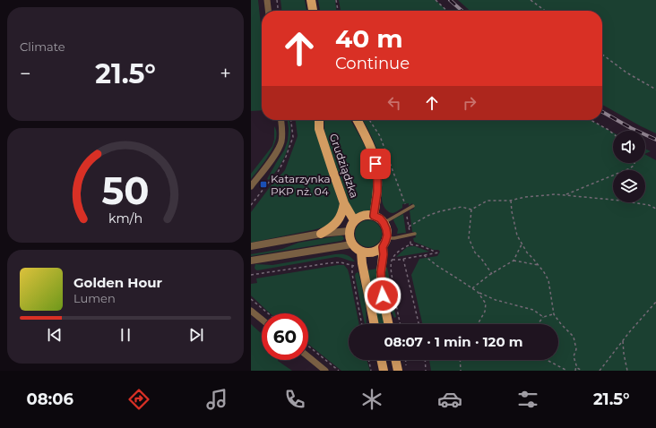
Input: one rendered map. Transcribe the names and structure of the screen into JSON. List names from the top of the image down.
{
  "streets": {
    "main road": ["Grudziądzka"]
  },
  "places": {
    "transit": ["Katarzynka PKP nż. 04"]
  },
  "page": {
    "tile": "Climate",
    "turn": ["40 m", "Continue"],
    "heat": ["−", "21.5°", "+"],
    "song": ["Golden Hour", "Lumen"],
    "limit": "60",
    "trip": "08:07 · 1 min · 120 m",
    "tabs": ["08:06", "21.5°"],
    "gauge": ["50", "km/h"]
  }
}
